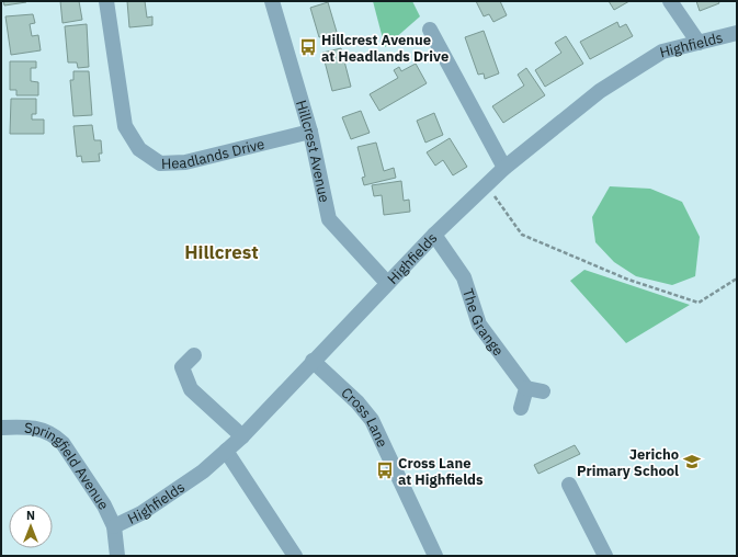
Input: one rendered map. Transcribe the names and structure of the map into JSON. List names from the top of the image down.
{
  "streets": {
    "street": [
      "Highfields",
      "Headlands Drive",
      "Hillcrest Avenue",
      "The Grange",
      "Cross Lane",
      "Springfield Avenue"
    ]
  },
  "crossings": [
    ["Highfields", "Hillcrest Avenue"],
    ["Highfields", "The Grange"],
    ["Highfields", "Cross Lane"],
    ["Highfields", "Springfield Avenue"],
    ["Headlands Drive", "Hillcrest Avenue"]
  ],
  "districts": ["Hillcrest"],
  "places": {
    "bus stop": ["Hillcrest Avenue at Headlands Drive", "Cross Lane at Highfields"],
    "school or university": ["Jericho Primary School"]
  },
  "north": "top"
}
